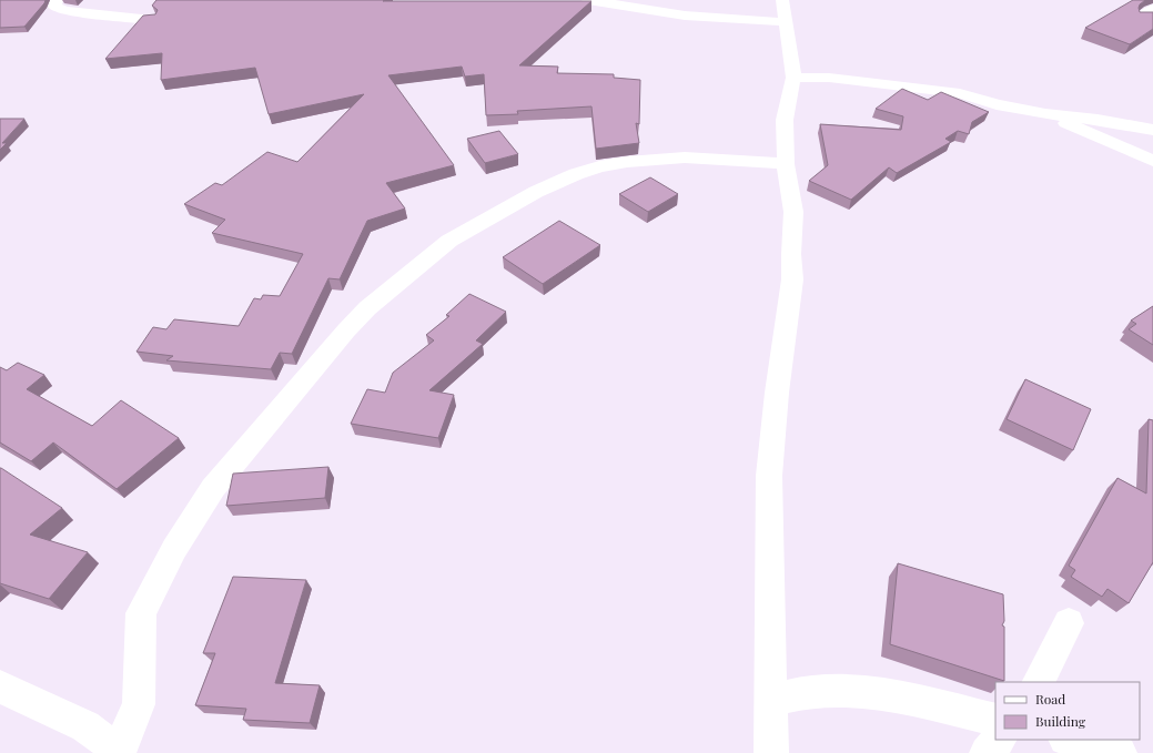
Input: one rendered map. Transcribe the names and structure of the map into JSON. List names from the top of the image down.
{
  "legend": ["Road", "Building"]
}
